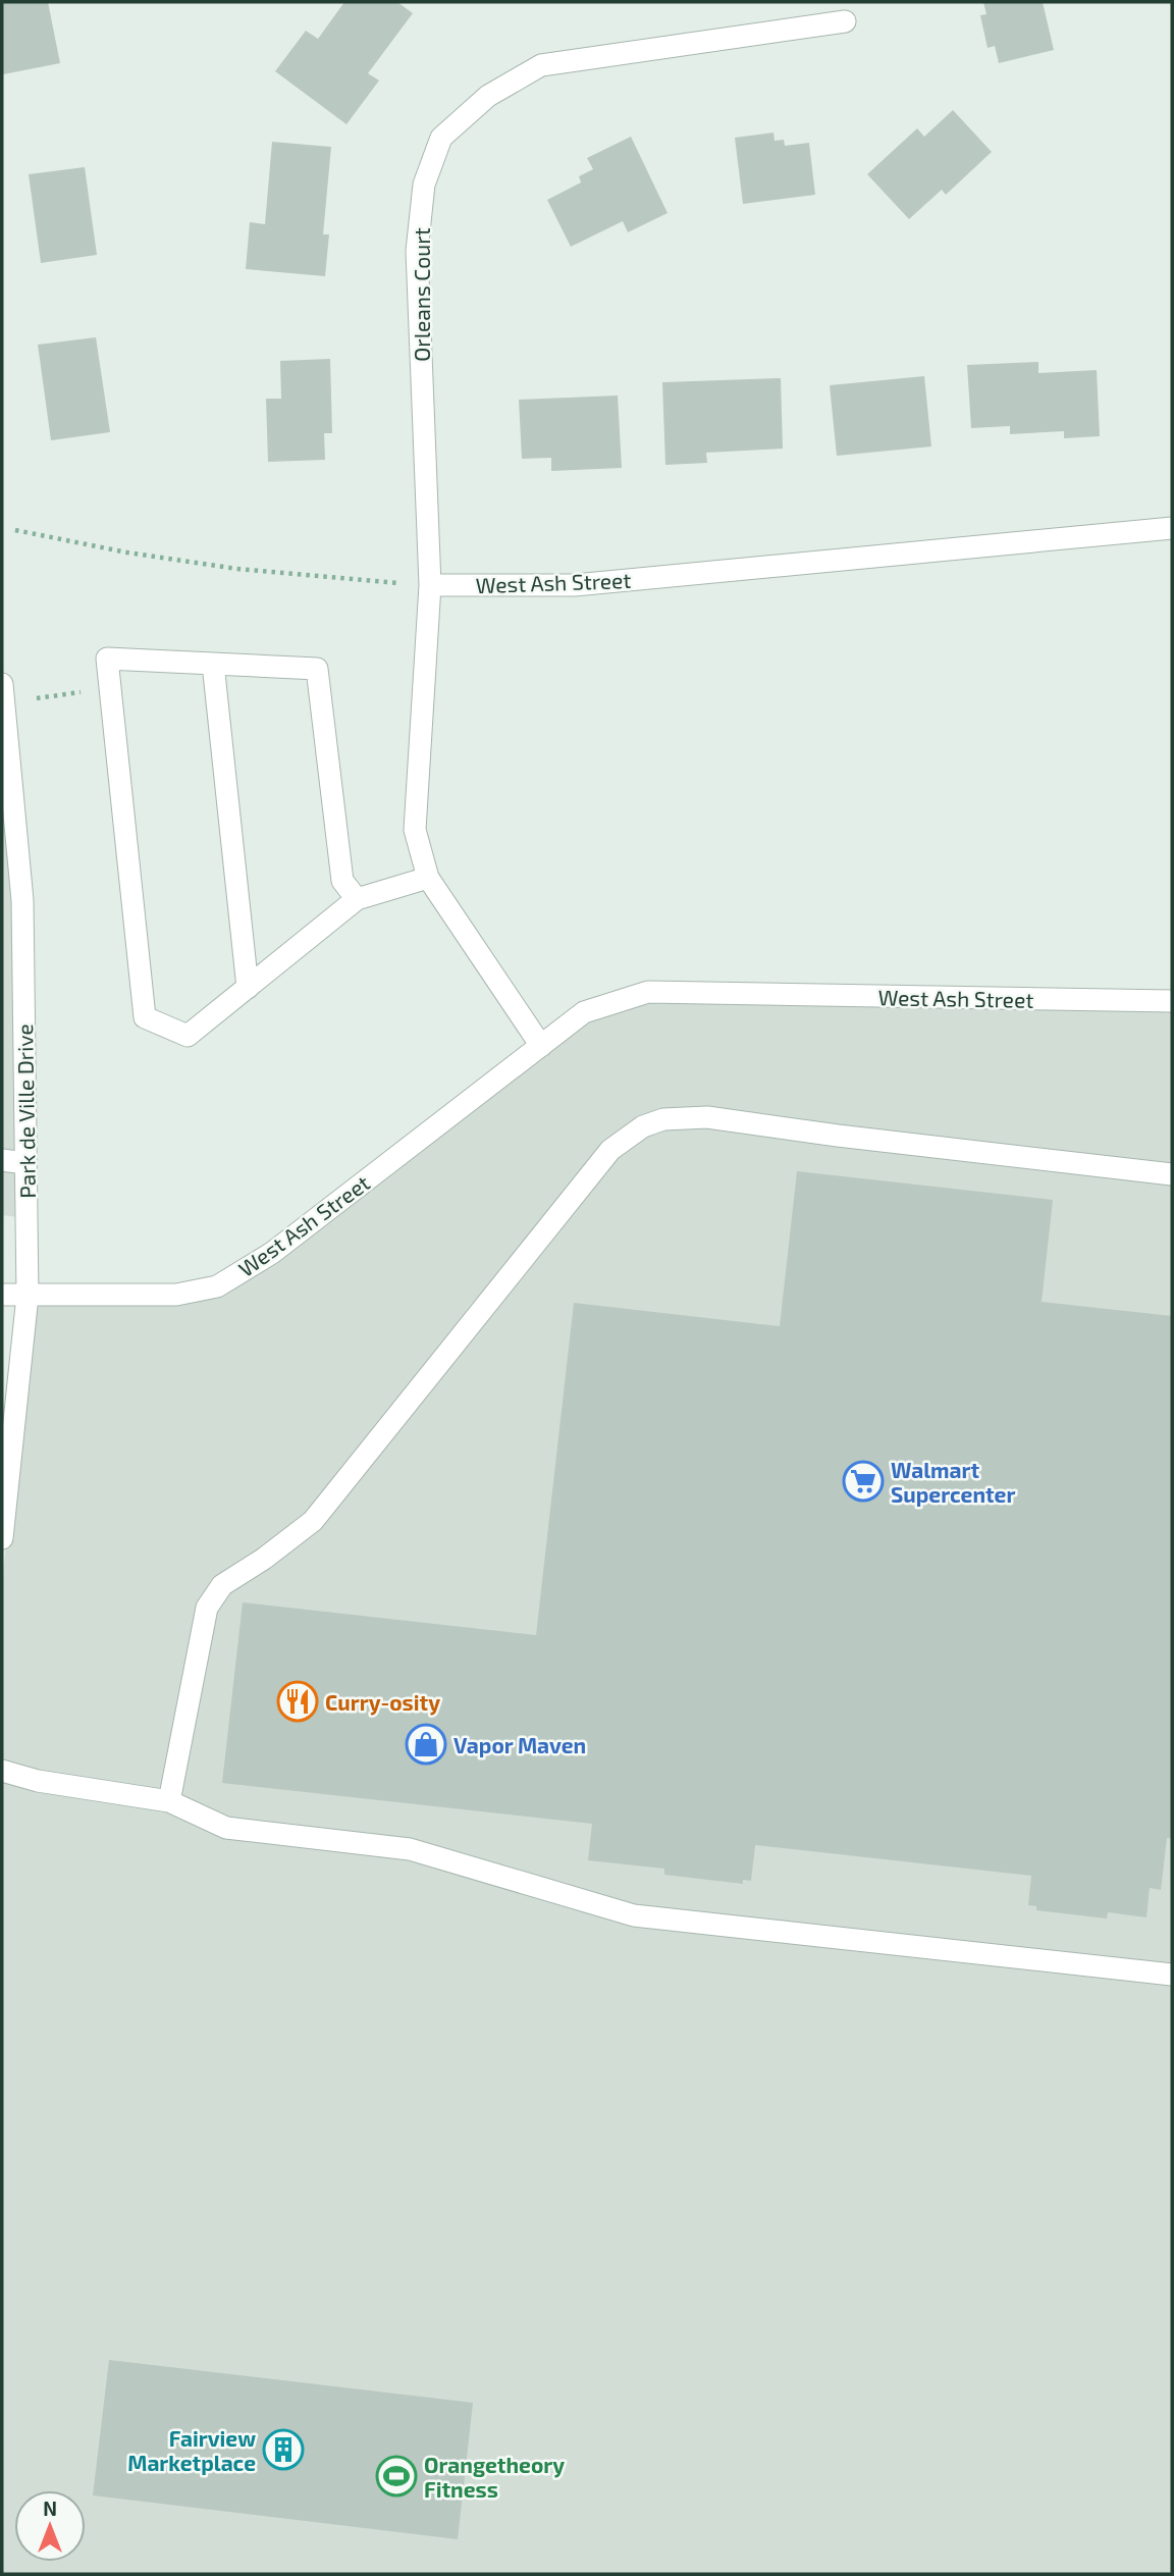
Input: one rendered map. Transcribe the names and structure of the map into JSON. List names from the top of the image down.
{
  "streets": {
    "street": ["Orleans Court", "West Ash Street", "Park de Ville Drive"]
  },
  "crossings": [
    ["Orleans Court", "West Ash Street"],
    ["West Ash Street", "Park de Ville Drive"]
  ],
  "places": {
    "supermarket": ["Walmart Supercenter"],
    "restaurant": ["Curry-osity"],
    "shop": ["Vapor Maven"],
    "building": ["Fairview Marketplace"],
    "sports": ["Orangetheory Fitness"]
  },
  "north": "top"
}
